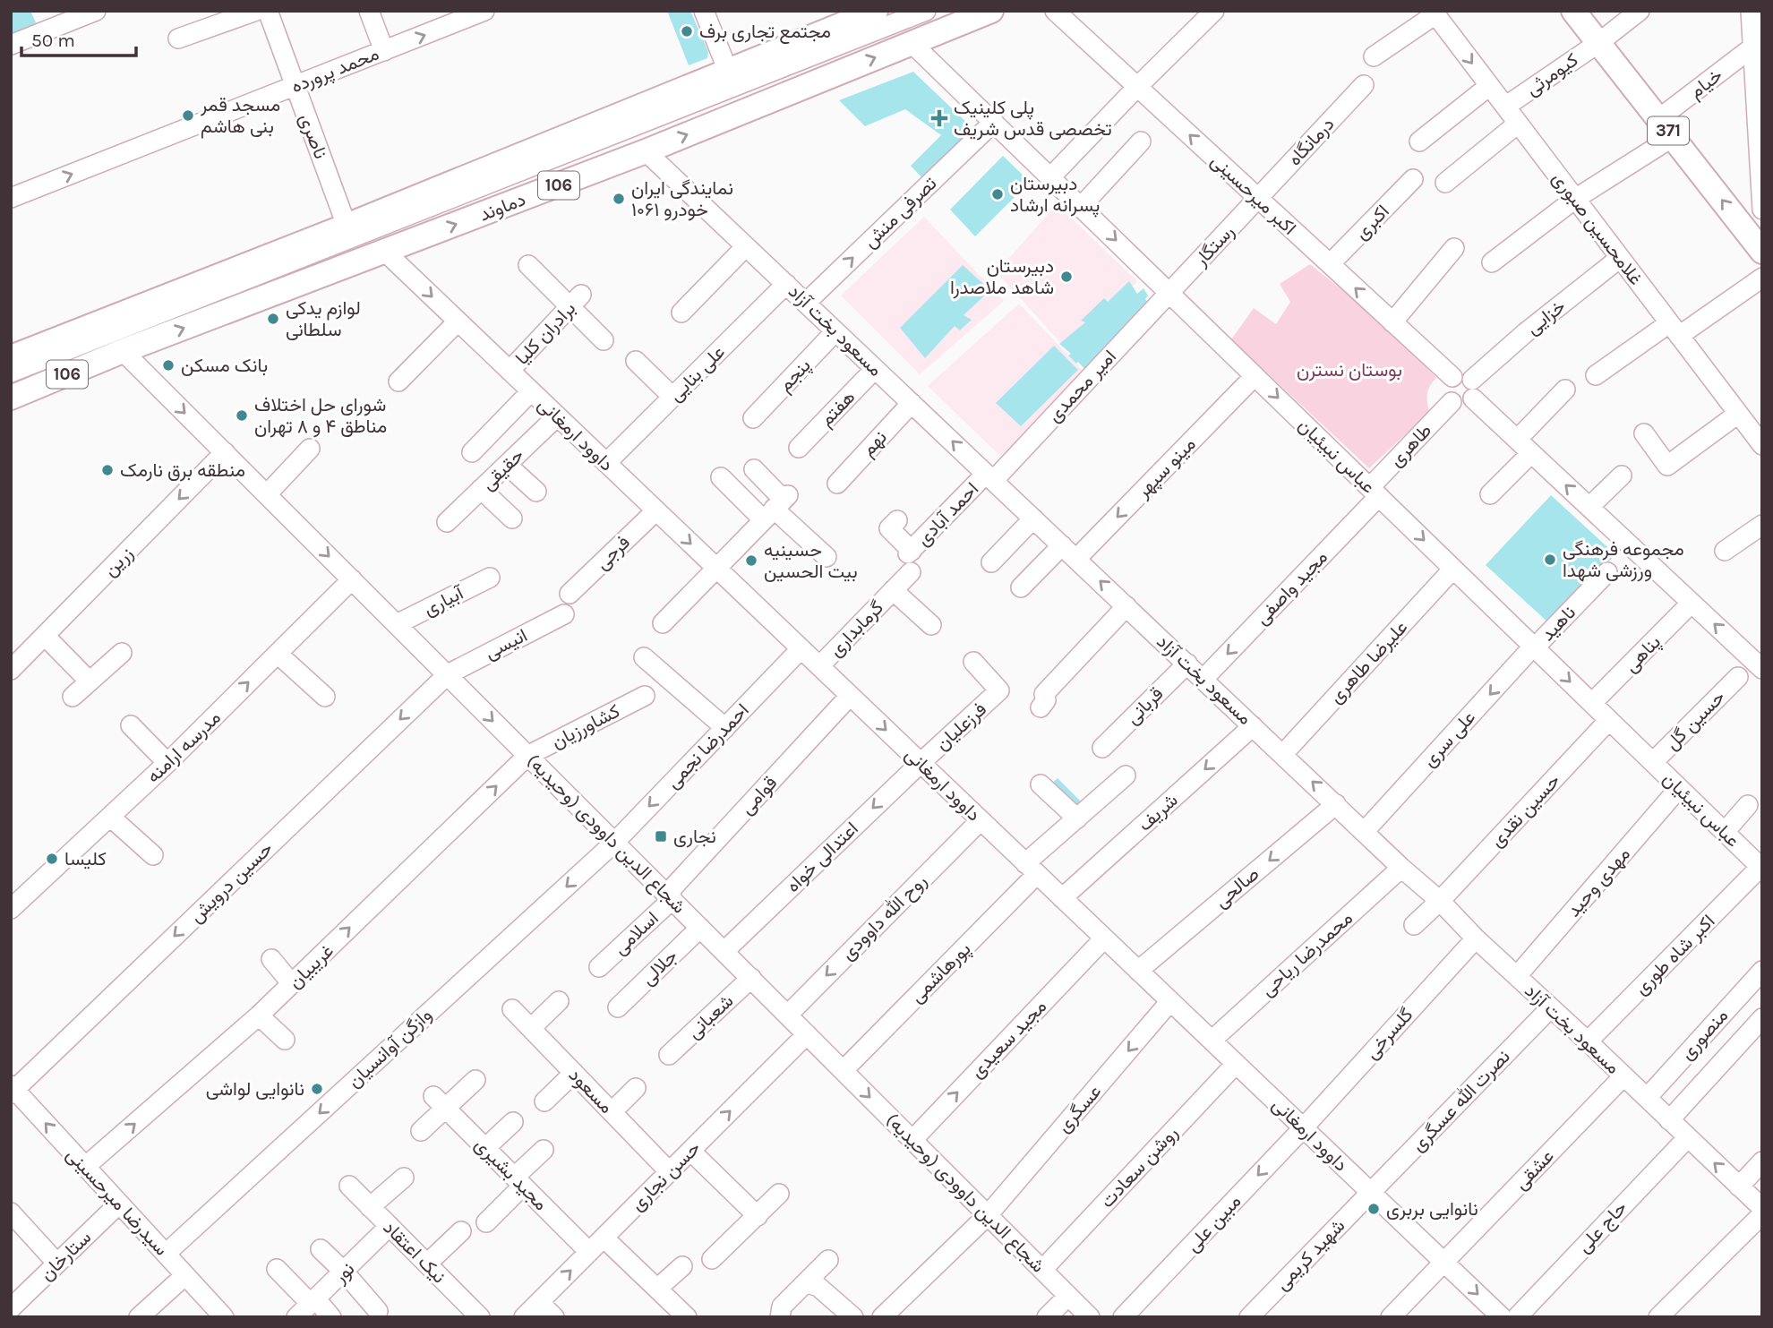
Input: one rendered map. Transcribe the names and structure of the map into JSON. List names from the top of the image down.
{
  "streets": {
    "main road": ["371", "106", "دماوند"],
    "street": [
      "محمد پرورده",
      "کیومرثی",
      "خیام",
      "ناصری",
      "درمانگاه",
      "اکبر میرحسینی",
      "تصرفی منش",
      "اکبری",
      "غلامحسین صبوری",
      "رستگار",
      "خزایی",
      "مسعود بخت آزاد",
      "برادران کلیا",
      "علی بنایی",
      "پنجم",
      "امیر محمدی",
      "هفتم",
      "داوود ارمغانی",
      "نهم",
      "طاهری",
      "عباس نبیئیان",
      "مینو سپهر",
      "حقیقی",
      "احمد آبادی",
      "فرجی",
      "زرین",
      "مجید واصفی",
      "آبیاری",
      "ناهید",
      "گرمابداری",
      "انیسی",
      "پناهی",
      "علیرضا طاهری",
      "قربانی",
      "حسین گل",
      "کشاورزیان",
      "فرزعلیان",
      "علی سری",
      "احمدرضا نجمی",
      "مدرسه ارامنه",
      "قوامی",
      "حسین نقدی",
      "شریف",
      "شجاع الدین داوودی (وحیدیه)",
      "اعتدالی خواه",
      "حسین درویش",
      "مهدی وحید",
      "صالحی",
      "روح الله داوودی",
      "اسلامی",
      "محمدرضا ریاحی",
      "اکبر شاه طوری",
      "غریبیان",
      "جلالی",
      "پورهاشمی",
      "شعبانی",
      "گلسرخی",
      "منصوری",
      "مجید سعیدی",
      "وازگن آوانسیان",
      "مسعود",
      "نصرت الله عسگری",
      "عسگری",
      "روشن سعادت",
      "عشقی",
      "مجید بشیری",
      "حسن نجاری",
      "سیدرضا میرحسینی",
      "مبین علی",
      "حاج علی",
      "نیک اعتقاد",
      "شهید کریمی",
      "ستارخان",
      "نور"
    ]
  },
  "crossings": [
    ["محمد پرورده", "ناصری"],
    ["کیومرثی", "371"],
    ["کیومرثی", "غلامحسین صبوری"],
    ["خیام", "371"],
    ["خیام", "غلامحسین صبوری"],
    ["ناصری", "106"],
    ["درمانگاه", "اکبر میرحسینی"],
    ["درمانگاه", "رستگار"],
    ["اکبر میرحسینی", "اکبری"],
    ["اکبر میرحسینی", "رستگار"],
    ["اکبر میرحسینی", "خزایی"],
    ["اکبر میرحسینی", "طاهری"],
    ["دماوند", "مسعود بخت آزاد"],
    ["دماوند", "داوود ارمغانی"],
    ["دماوند", "عباس نبیئیان"],
    ["دماوند", "شجاع الدین داوودی (وحیدیه)"],
    ["تصرفی منش", "مسعود بخت آزاد"],
    ["تصرفی منش", "عباس نبیئیان"],
    ["غلامحسین صبوری", "خزایی"],
    ["رستگار", "امیر محمدی"],
    ["رستگار", "عباس نبیئیان"],
    ["خزایی", "طاهری"],
    ["مسعود بخت آزاد", "علی بنایی"],
    ["مسعود بخت آزاد", "پنجم"],
    ["مسعود بخت آزاد", "امیر محمدی"],
    ["مسعود بخت آزاد", "هفتم"],
    ["مسعود بخت آزاد", "نهم"],
    ["مسعود بخت آزاد", "مینو سپهر"],
    ["مسعود بخت آزاد", "احمد آبادی"],
    ["مسعود بخت آزاد", "مجید واصفی"],
    ["مسعود بخت آزاد", "علیرضا طاهری"],
    ["مسعود بخت آزاد", "قربانی"],
    ["مسعود بخت آزاد", "علی سری"],
    ["مسعود بخت آزاد", "حسین نقدی"],
    ["مسعود بخت آزاد", "شریف"],
    ["مسعود بخت آزاد", "مهدی وحید"],
    ["مسعود بخت آزاد", "صالحی"],
    ["مسعود بخت آزاد", "محمدرضا ریاحی"],
    ["مسعود بخت آزاد", "اکبر شاه طوری"],
    ["مسعود بخت آزاد", "گلسرخی"],
    ["مسعود بخت آزاد", "منصوری"],
    ["مسعود بخت آزاد", "نصرت الله عسگری"],
    ["مسعود بخت آزاد", "عشقی"],
    ["مسعود بخت آزاد", "حاج علی"],
    ["برادران کلیا", "داوود ارمغانی"],
    ["علی بنایی", "داوود ارمغانی"],
    ["امیر محمدی", "عباس نبیئیان"],
    ["امیر محمدی", "احمد آبادی"],
    ["داوود ارمغانی", "حقیقی"],
    ["داوود ارمغانی", "فرجی"],
    ["داوود ارمغانی", "گرمابداری"],
    ["داوود ارمغانی", "فرزعلیان"],
    ["داوود ارمغانی", "احمدرضا نجمی"],
    ["داوود ارمغانی", "قوامی"],
    ["داوود ارمغانی", "شریف"],
    ["داوود ارمغانی", "اعتدالی خواه"],
    ["داوود ارمغانی", "صالحی"],
    ["داوود ارمغانی", "روح الله داوودی"],
    ["داوود ارمغانی", "محمدرضا ریاحی"],
    ["داوود ارمغانی", "پورهاشمی"],
    ["داوود ارمغانی", "گلسرخی"],
    ["داوود ارمغانی", "مجید سعیدی"],
    ["داوود ارمغانی", "نصرت الله عسگری"],
    ["داوود ارمغانی", "عسگری"],
    ["داوود ارمغانی", "روشن سعادت"],
    ["داوود ارمغانی", "عشقی"],
    ["داوود ارمغانی", "مبین علی"],
    ["داوود ارمغانی", "شهید کریمی"],
    ["طاهری", "عباس نبیئیان"],
    ["طاهری", "مجید واصفی"],
    ["عباس نبیئیان", "مینو سپهر"],
    ["عباس نبیئیان", "مجید واصفی"],
    ["عباس نبیئیان", "ناهید"],
    ["عباس نبیئیان", "پناهی"],
    ["عباس نبیئیان", "علیرضا طاهری"],
    ["عباس نبیئیان", "حسین گل"],
    ["عباس نبیئیان", "علی سری"],
    ["عباس نبیئیان", "حسین نقدی"],
    ["عباس نبیئیان", "مهدی وحید"],
    ["عباس نبیئیان", "اکبر شاه طوری"],
    ["احمد آبادی", "گرمابداری"],
    ["زرین", "شجاع الدین داوودی (وحیدیه)"],
    ["آبیاری", "شجاع الدین داوودی (وحیدیه)"],
    ["ناهید", "علی سری"],
    ["انیسی", "شجاع الدین داوودی (وحیدیه)"],
    ["انیسی", "حسین درویش"],
    ["کشاورزیان", "شجاع الدین داوودی (وحیدیه)"],
    ["کشاورزیان", "غریبیان"],
    ["فرزعلیان", "اعتدالی خواه"],
    ["احمدرضا نجمی", "شجاع الدین داوودی (وحیدیه)"],
    ["احمدرضا نجمی", "وازگن آوانسیان"],
    ["مدرسه ارامنه", "شجاع الدین داوودی (وحیدیه)"],
    ["قوامی", "شجاع الدین داوودی (وحیدیه)"],
    ["قوامی", "اسلامی"],
    ["شجاع الدین داوودی (وحیدیه)", "اعتدالی خواه"],
    ["شجاع الدین داوودی (وحیدیه)", "حسین درویش"],
    ["شجاع الدین داوودی (وحیدیه)", "روح الله داوودی"],
    ["شجاع الدین داوودی (وحیدیه)", "اسلامی"],
    ["شجاع الدین داوودی (وحیدیه)", "غریبیان"],
    ["شجاع الدین داوودی (وحیدیه)", "جلالی"],
    ["شجاع الدین داوودی (وحیدیه)", "پورهاشمی"],
    ["شجاع الدین داوودی (وحیدیه)", "شعبانی"],
    ["شجاع الدین داوودی (وحیدیه)", "مجید سعیدی"],
    ["شجاع الدین داوودی (وحیدیه)", "وازگن آوانسیان"],
    ["شجاع الدین داوودی (وحیدیه)", "عسگری"],
    ["شجاع الدین داوودی (وحیدیه)", "روشن سعادت"],
    ["شجاع الدین داوودی (وحیدیه)", "حسن نجاری"],
    ["حسین درویش", "سیدرضا میرحسینی"],
    ["غریبیان", "سیدرضا میرحسینی"],
    ["گلسرخی", "مبین علی"],
    ["وازگن آوانسیان", "سیدرضا میرحسینی"],
    ["مسعود", "حسن نجاری"],
    ["نصرت الله عسگری", "شهید کریمی"],
    ["مجید بشیری", "حسن نجاری"],
    ["سیدرضا میرحسینی", "ستارخان"],
    ["نیک اعتقاد", "نور"]
  ],
  "one_way": [
    "اکبر میرحسینی",
    "مینو سپهر",
    "زرین",
    "مجید واصفی",
    "علی سری",
    "احمدرضا نجمی",
    "اعتدالی خواه",
    "حسین درویش",
    "صالحی",
    "روح الله داوودی",
    "غریبیان",
    "مجید سعیدی",
    "عسگری",
    "مبین علی"
  ],
  "parks": ["بوستان نسترن"],
  "places": {
    "other": [
      "مجتمع تجاری برف",
      "مسجد قمر بنی هاشم",
      "دبیرستان پسرانه ارشاد",
      "نمایندگی ایران خودرو ۱۰۶۱",
      "دبیرستان شاهد ملاصدرا",
      "لوازم یدکی سلطانی",
      "بانک مسکن",
      "شورای حل اختلاف مناطق ۴ و ۸ تهران",
      "منطقه برق نارمک",
      "مجموعه فرهنگی ورزشی شهدا",
      "حسینیه بیت الحسین",
      "کلیسا",
      "نانوایی لواشی",
      "نانوایی بربری"
    ],
    "health": ["پلی کلینیک تخصصی قدس شریف"],
    "transit": ["نجاری"]
  },
  "scale_bar": "50 m"
}
